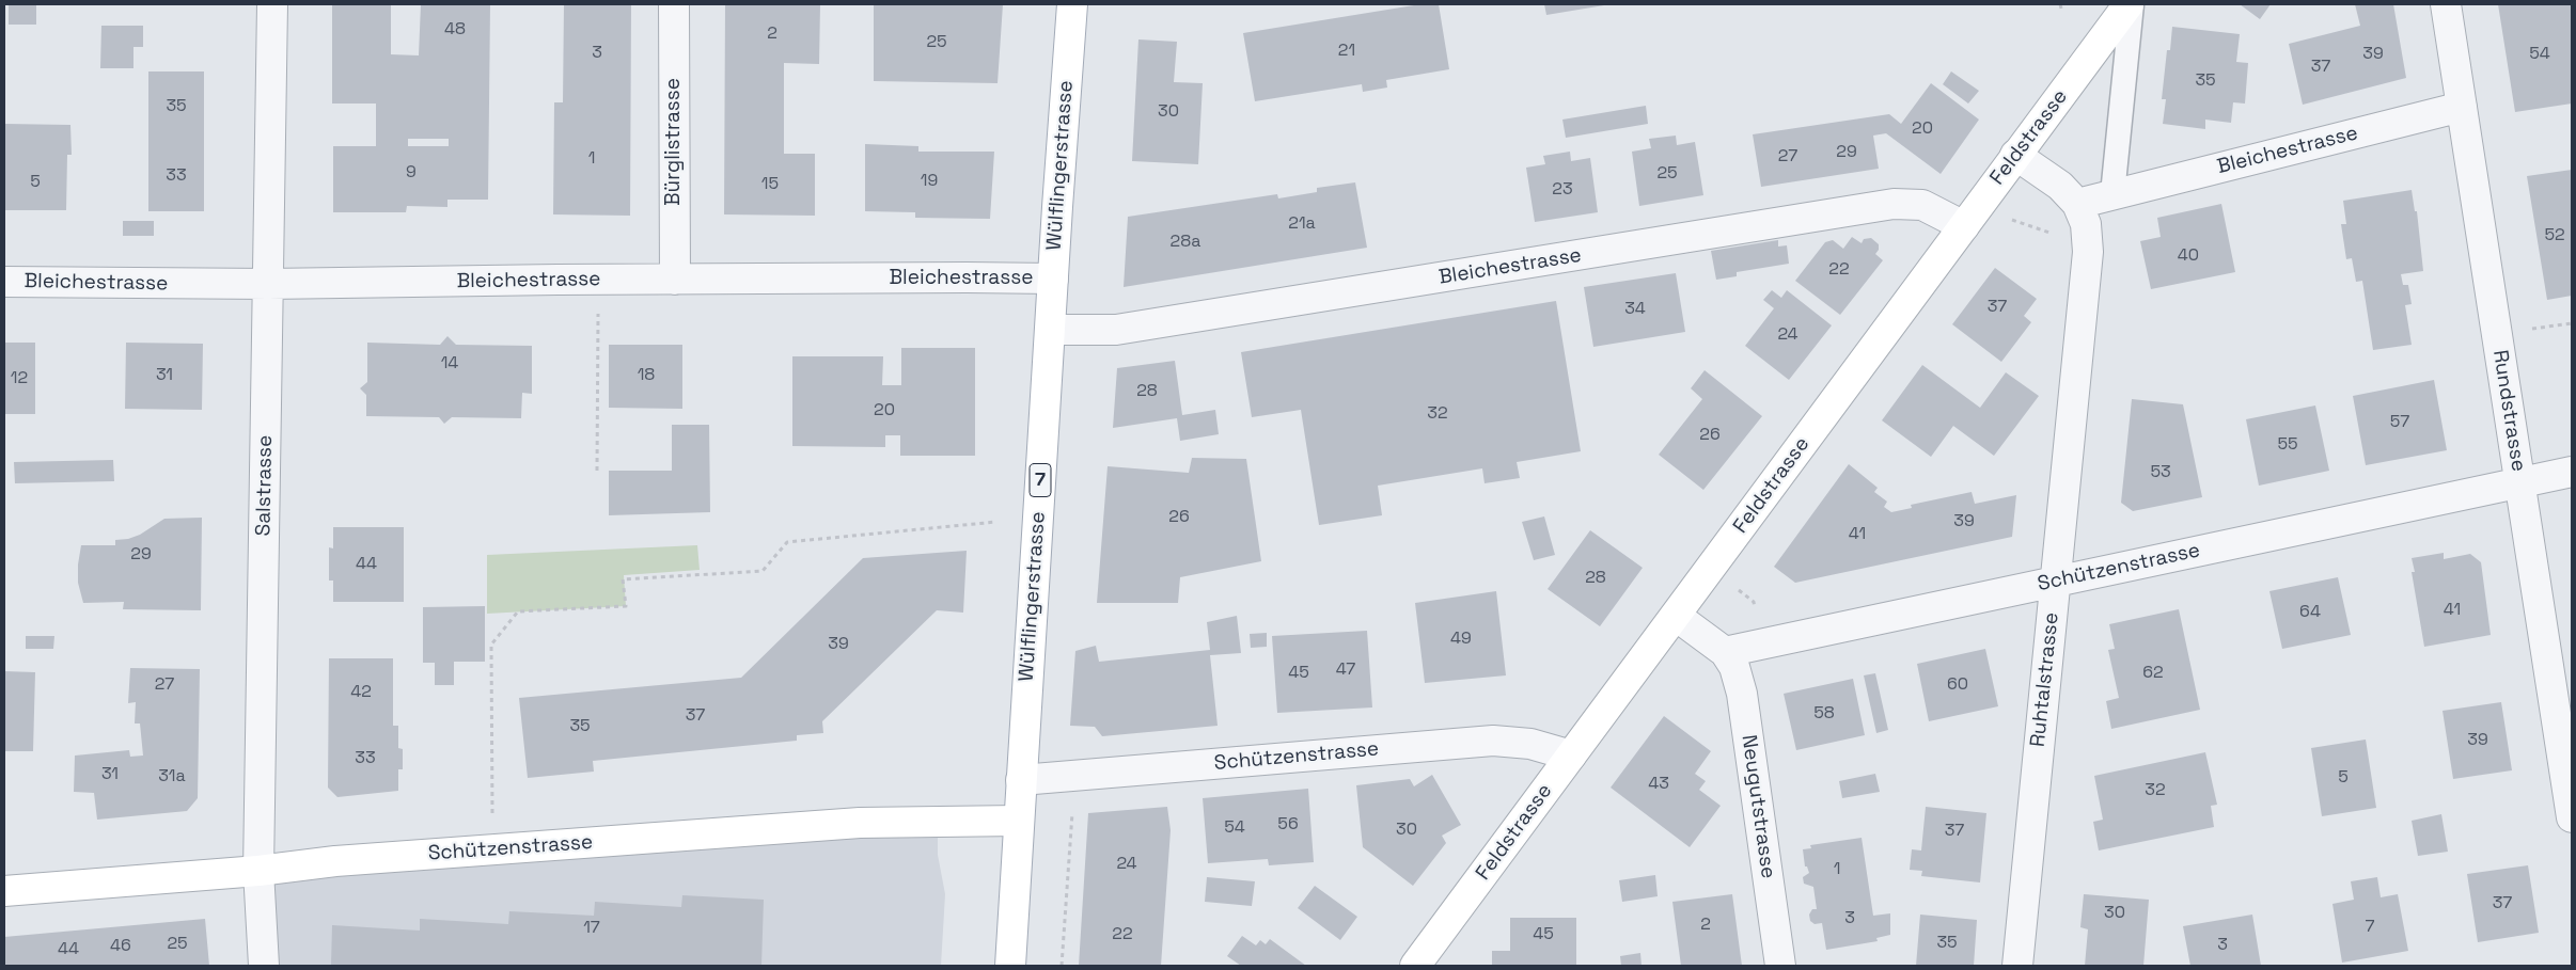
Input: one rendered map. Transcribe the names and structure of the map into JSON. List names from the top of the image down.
{
  "streets": {
    "street": [
      "Feldstrasse",
      "Bürglistrasse",
      "Bleichestrasse",
      "Wülflingerstrasse",
      "Rundstrasse",
      "7",
      "Salstrasse",
      "Schützenstrasse",
      "Ruhtalstrasse",
      "Neugutstrasse"
    ]
  },
  "crossings": [
    ["Feldstrasse", "Bleichestrasse"],
    ["Feldstrasse", "Schützenstrasse"],
    ["Bürglistrasse", "Bleichestrasse"],
    ["Bleichestrasse", "Wülflingerstrasse"],
    ["Bleichestrasse", "Rundstrasse"],
    ["Bleichestrasse", "Salstrasse"],
    ["Bleichestrasse", "Ruhtalstrasse"],
    ["Wülflingerstrasse", "Schützenstrasse"],
    ["Rundstrasse", "Schützenstrasse"],
    ["Salstrasse", "Schützenstrasse"],
    ["Schützenstrasse", "Ruhtalstrasse"],
    ["Schützenstrasse", "Neugutstrasse"]
  ],
  "house_numbers": [
    "48",
    "2",
    "25",
    "21",
    "3",
    "39",
    "54",
    "37",
    "35",
    "35",
    "30",
    "20",
    "29",
    "27",
    "1",
    "9",
    "25",
    "33",
    "19",
    "5",
    "15",
    "23",
    "21a",
    "52",
    "28a",
    "40",
    "22",
    "37",
    "34",
    "24",
    "14",
    "31",
    "18",
    "12",
    "28",
    "20",
    "32",
    "57",
    "26",
    "55",
    "53",
    "26",
    "39",
    "41",
    "29",
    "44",
    "28",
    "41",
    "64",
    "49",
    "39",
    "47",
    "45",
    "62",
    "27",
    "60",
    "42",
    "58",
    "37",
    "35",
    "39",
    "33",
    "31",
    "31a",
    "5",
    "43",
    "32",
    "56",
    "54",
    "30",
    "37",
    "24",
    "1",
    "37",
    "30",
    "3",
    "2",
    "7",
    "17",
    "22",
    "45",
    "35",
    "25",
    "3",
    "46",
    "44"
  ]
}
